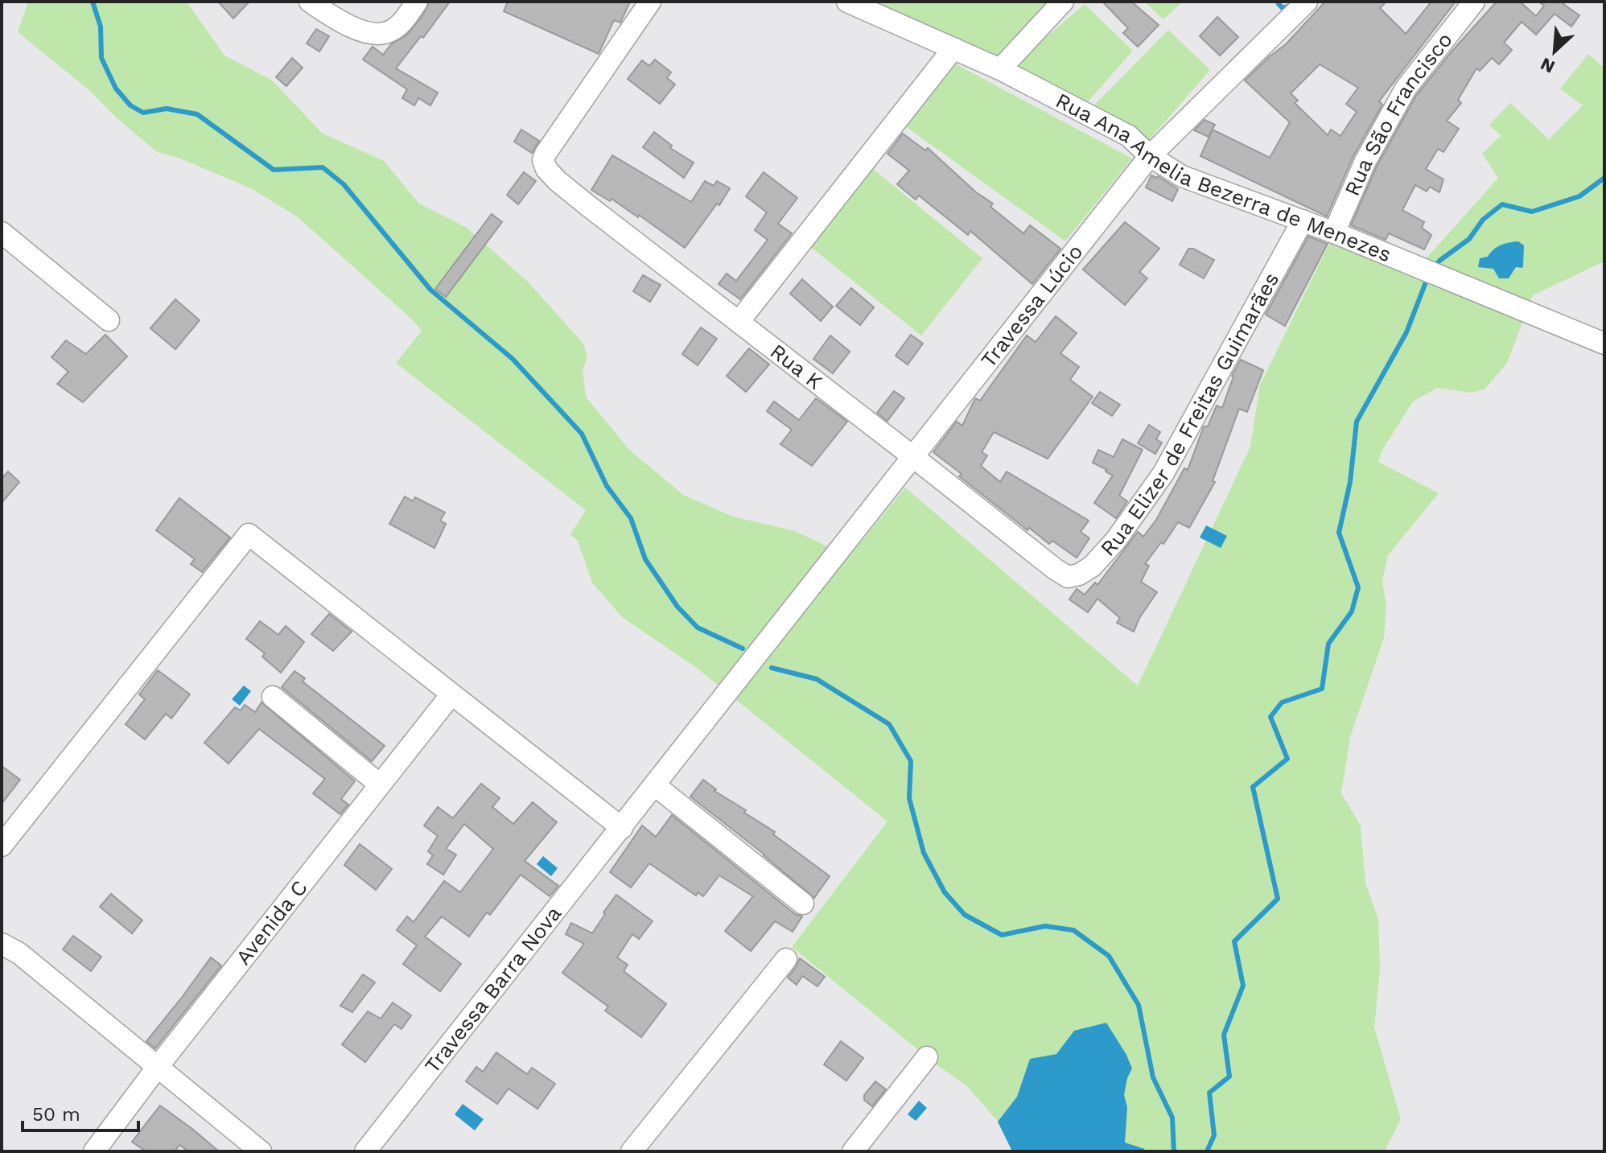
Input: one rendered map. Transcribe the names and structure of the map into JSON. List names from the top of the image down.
{
  "streets": {
    "street": [
      "Rua São Francisco",
      "Rua Ana Amelia Bezerra de Menezes",
      "Travessa Lúcio",
      "Rua K",
      "Rua Elizer de Freitas Guimarães",
      "Avenida C",
      "Travessa Barra Nova"
    ]
  },
  "crossings": [
    ["Rua São Francisco", "Rua Ana Amelia Bezerra de Menezes"],
    ["Rua Ana Amelia Bezerra de Menezes", "Travessa Lúcio"],
    ["Rua Ana Amelia Bezerra de Menezes", "Rua Elizer de Freitas Guimarães"],
    ["Travessa Lúcio", "Rua K"],
    ["Travessa Lúcio", "Travessa Barra Nova"],
    ["Rua K", "Rua Elizer de Freitas Guimarães"]
  ],
  "scale_bar": "50 m",
  "north": "bottom left"
}
